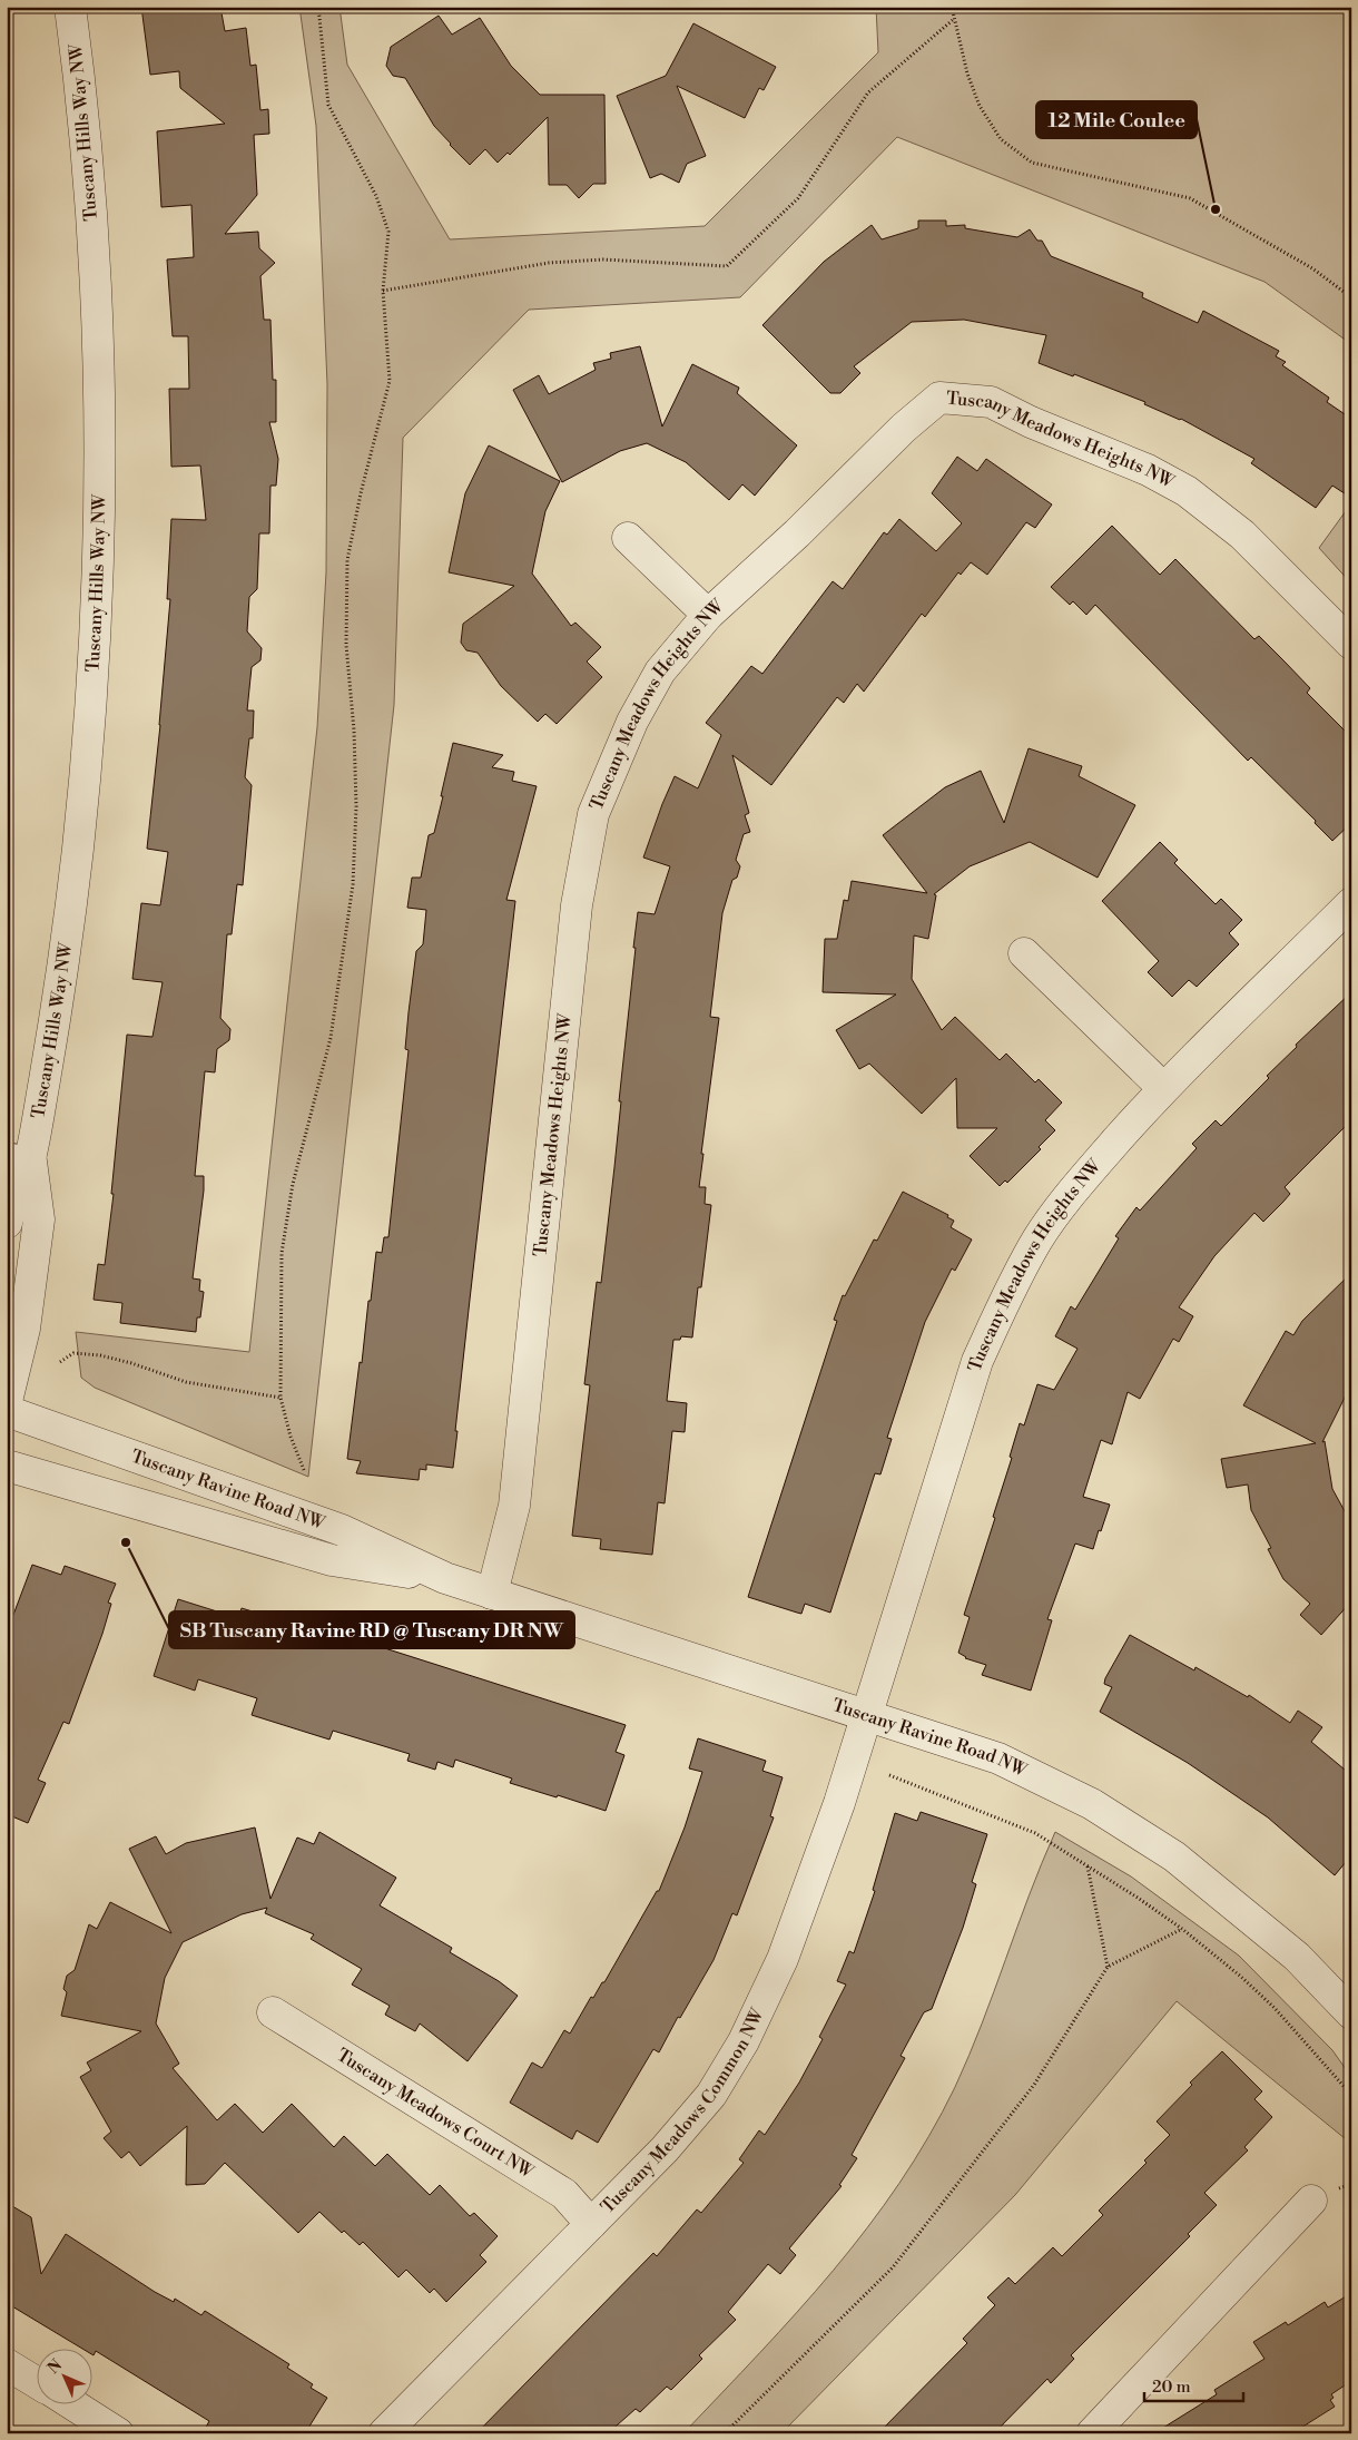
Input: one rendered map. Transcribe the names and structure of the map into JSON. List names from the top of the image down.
{
  "streets": {
    "street": [
      "Tuscany Hills Way NW",
      "Tuscany Meadows Heights NW",
      "Tuscany Ravine Road NW",
      "Tuscany Meadows Common NW",
      "Tuscany Meadows Court NW"
    ]
  },
  "crossings": [
    ["Tuscany Meadows Heights NW", "Tuscany Ravine Road NW"],
    ["Tuscany Meadows Heights NW", "Tuscany Meadows Common NW"],
    ["Tuscany Ravine Road NW", "Tuscany Meadows Common NW"],
    ["Tuscany Meadows Common NW", "Tuscany Meadows Court NW"]
  ],
  "places": ["12 Mile Coulee", "SB Tuscany Ravine RD @ Tuscany DR NW"],
  "scale_bar": "20 m",
  "north": "top left"
}
